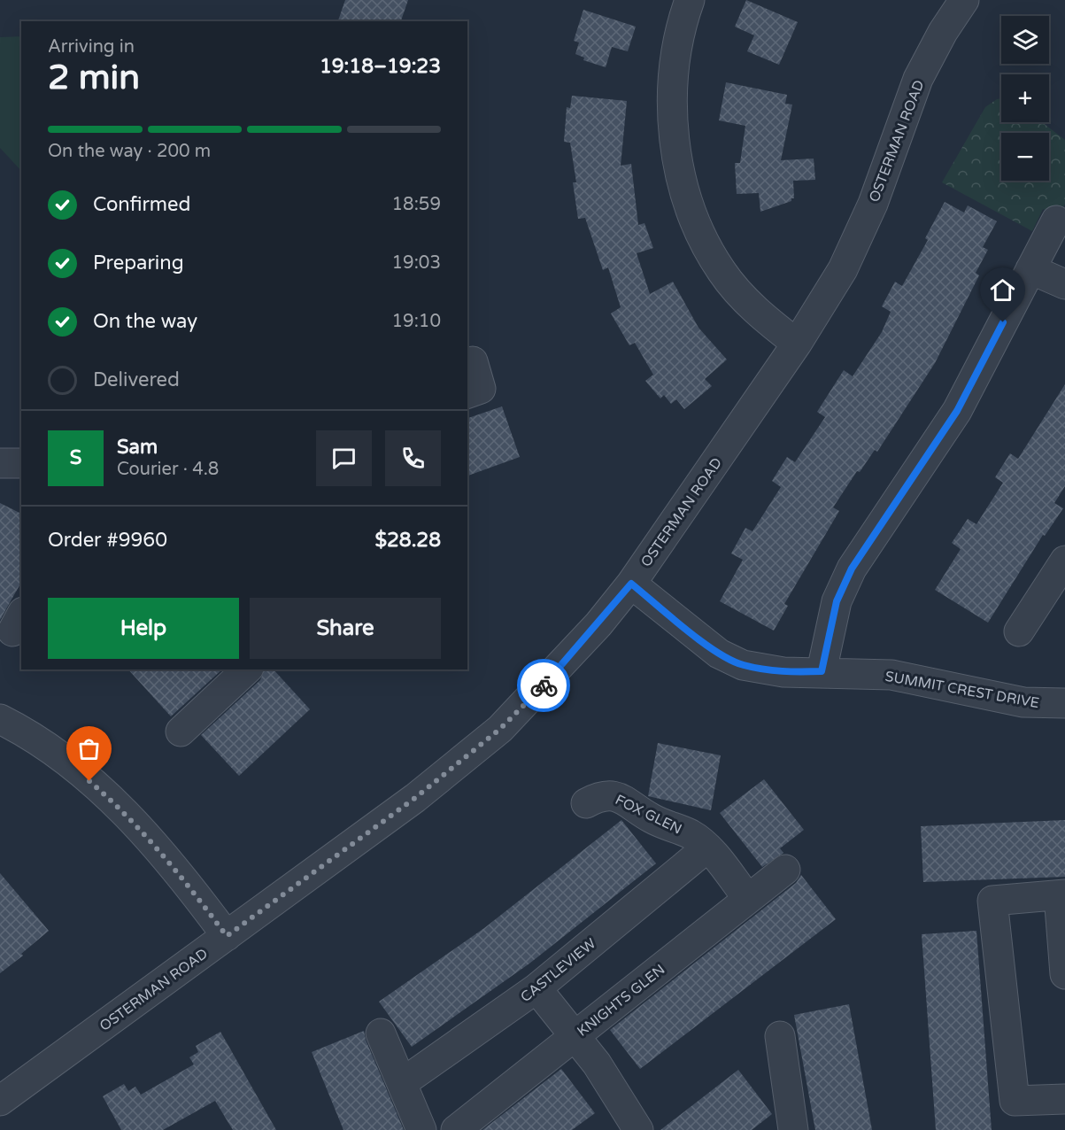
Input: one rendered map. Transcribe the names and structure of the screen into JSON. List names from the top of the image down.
{
  "streets": {
    "street": [
      "OSTERMAN ROAD",
      "SUMMIT CREST DRIVE",
      "FOX GLEN",
      "CASTLEVIEW",
      "KNIGHTS GLEN"
    ]
  },
  "crossings": [
    ["OSTERMAN ROAD", "SUMMIT CREST DRIVE"],
    ["FOX GLEN", "CASTLEVIEW"],
    ["FOX GLEN", "KNIGHTS GLEN"]
  ],
  "page": {
    "map_buttons": ["+", "−"],
    "heading": ["2 min", "Arriving in", "19:18–19:23"],
    "panel": [
      "Sam",
      "Courier · 4.8",
      "Order #9960",
      "$28.28"
    ],
    "bar": "On the way · 200 m",
    "list": [
      ["Confirmed", "18:59"],
      ["Preparing", "19:03"],
      ["On the way", "19:10"],
      "Delivered"
    ],
    "round": "S",
    "buttons": ["Help", "Share"]
  }
}
